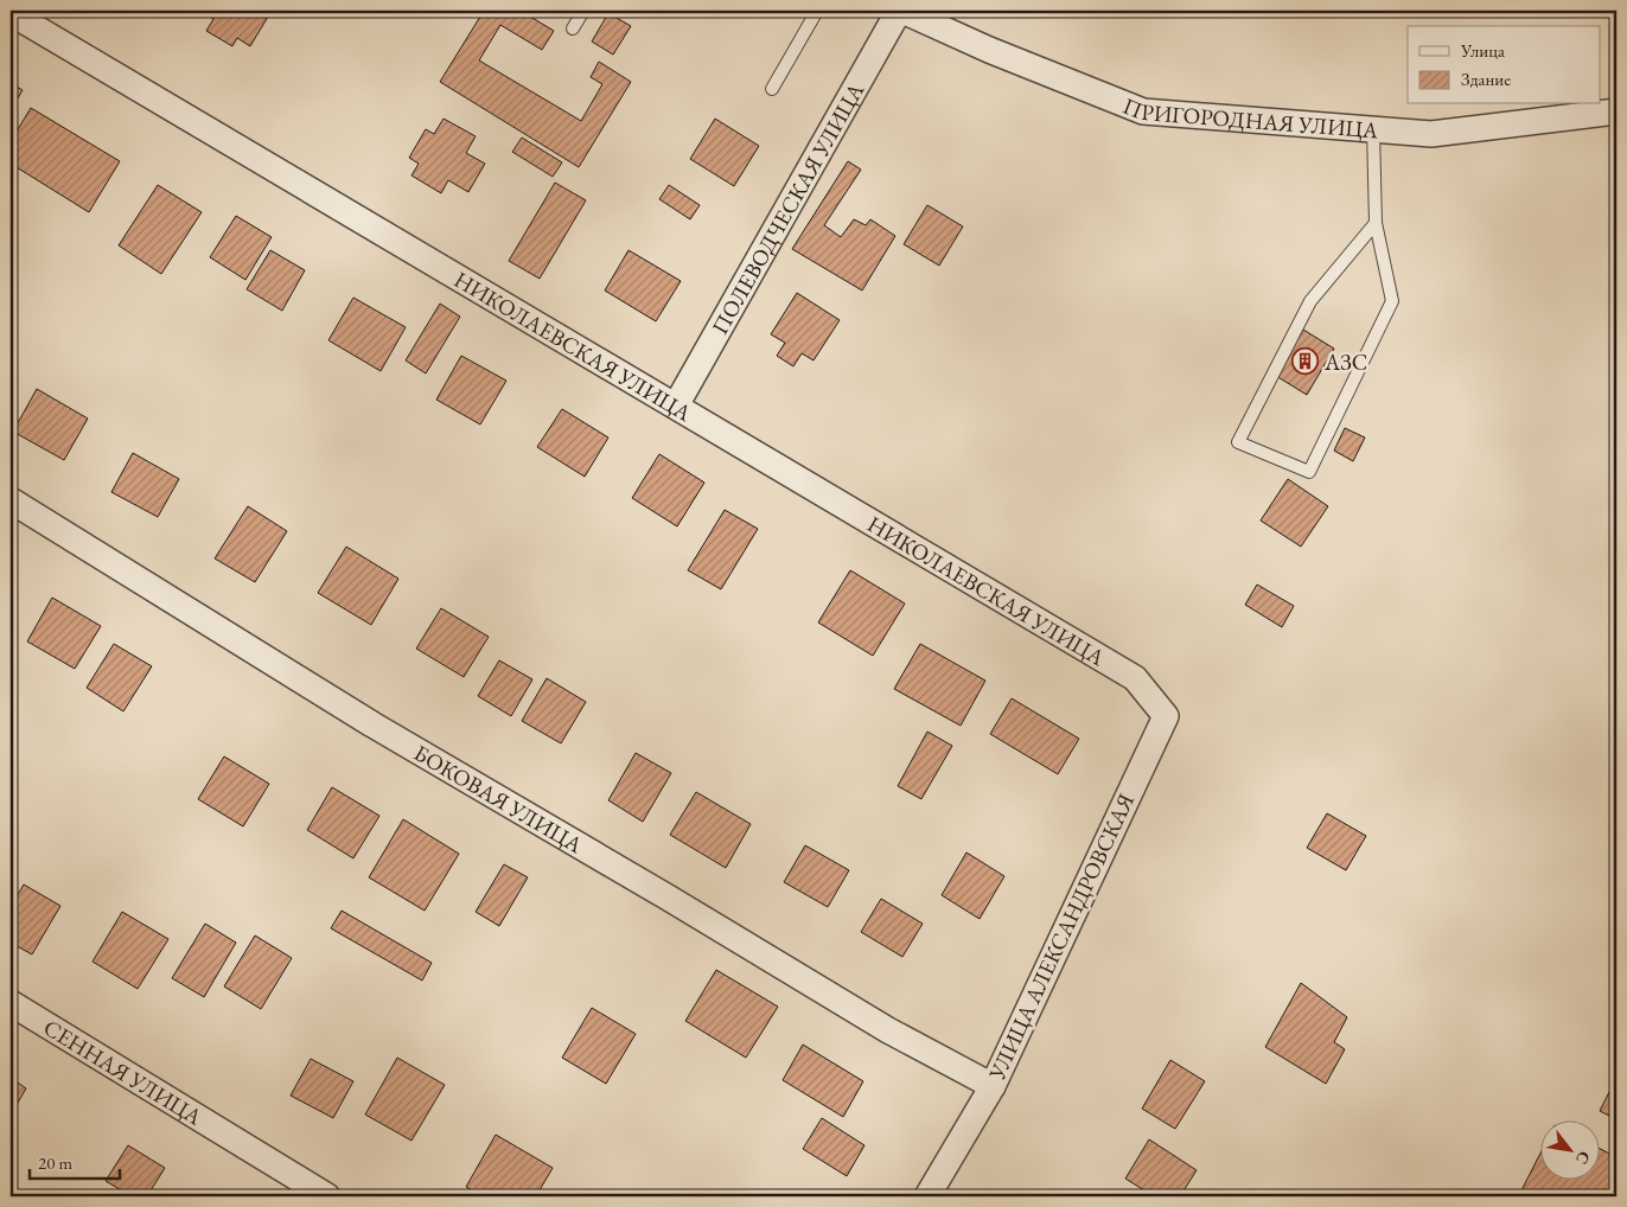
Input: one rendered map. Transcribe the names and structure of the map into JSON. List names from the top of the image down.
{
  "streets": {
    "street": [
      "ПРИГОРОДНАЯ УЛИЦА",
      "ПОЛЕВОДЧЕСКАЯ УЛИЦА",
      "НИКОЛАЕВСКАЯ УЛИЦА",
      "БОКОВАЯ УЛИЦА",
      "УЛИЦА АЛЕКСАНДРОВСКАЯ",
      "СЕННАЯ УЛИЦА"
    ]
  },
  "crossings": [
    ["ПРИГОРОДНАЯ УЛИЦА", "ПОЛЕВОДЧЕСКАЯ УЛИЦА"],
    ["ПОЛЕВОДЧЕСКАЯ УЛИЦА", "НИКОЛАЕВСКАЯ УЛИЦА"],
    ["НИКОЛАЕВСКАЯ УЛИЦА", "УЛИЦА АЛЕКСАНДРОВСКАЯ"],
    ["БОКОВАЯ УЛИЦА", "УЛИЦА АЛЕКСАНДРОВСКАЯ"]
  ],
  "places": {
    "building": ["АЗС"]
  },
  "legend": ["Улица", "Здание"],
  "scale_bar": "20 m",
  "north": "bottom right"
}
